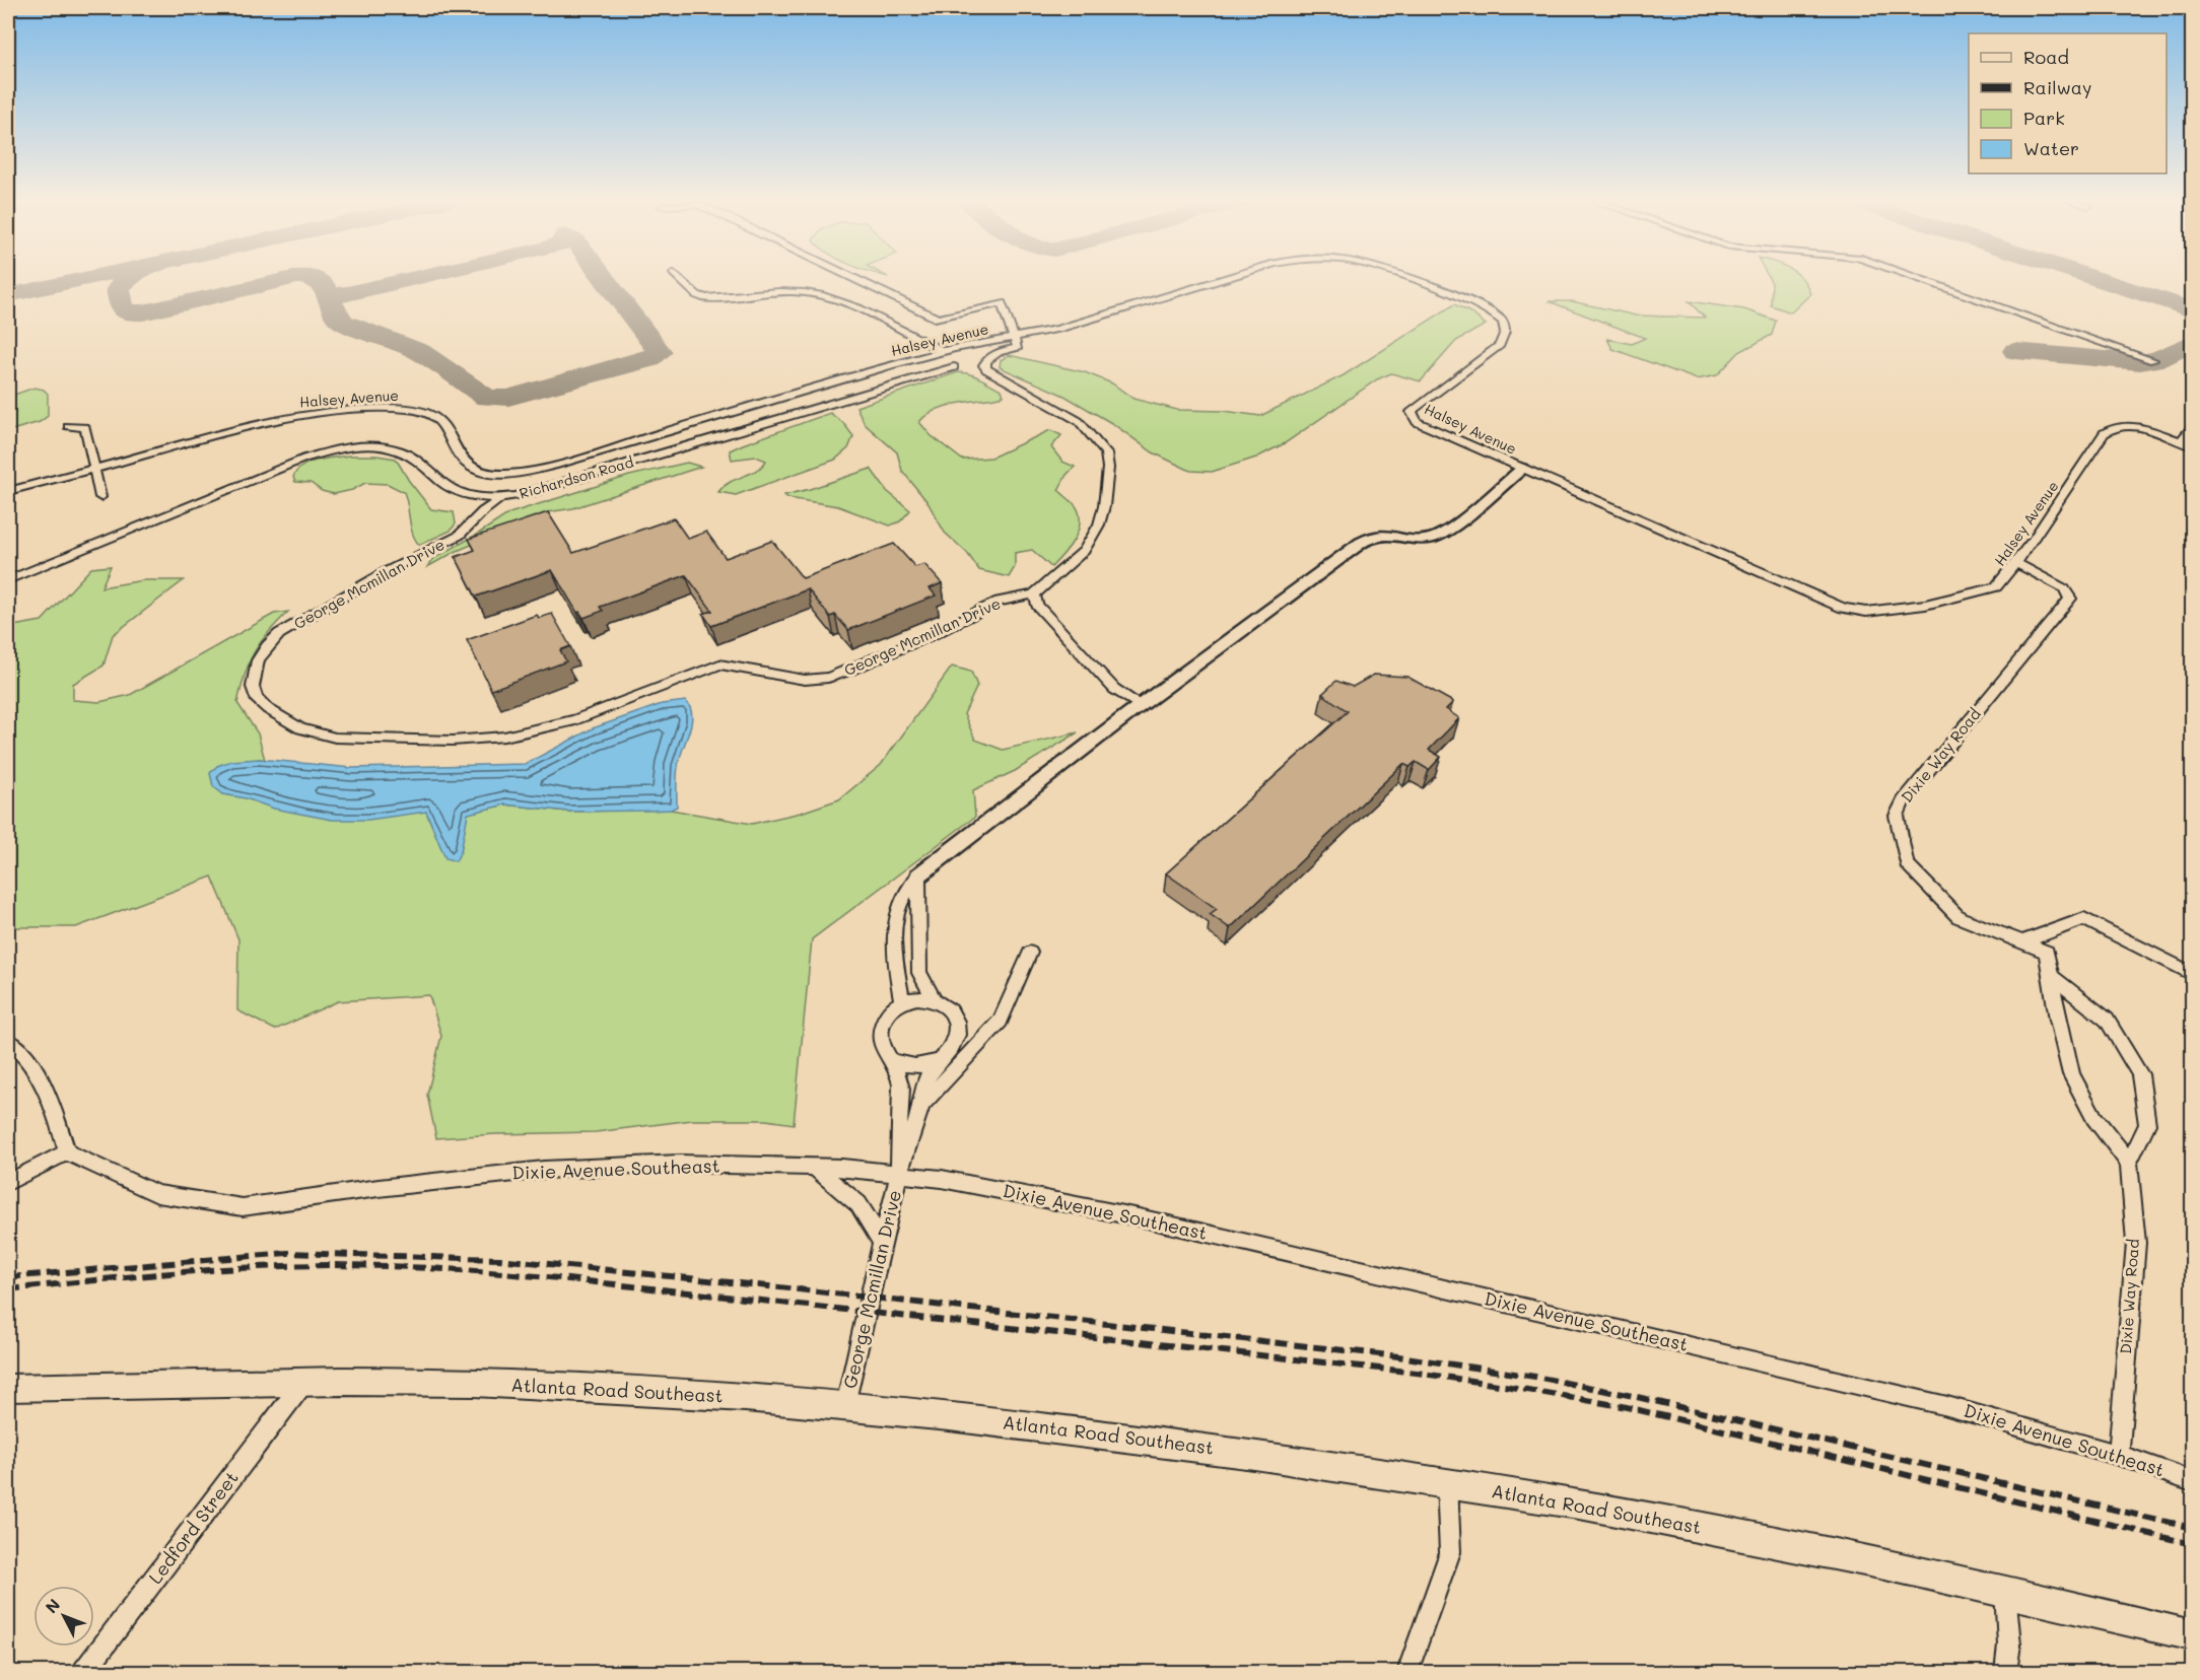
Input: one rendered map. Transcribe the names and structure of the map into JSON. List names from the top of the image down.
{
  "streets": {
    "main road": ["Atlanta Road Southeast"],
    "street": [
      "Halsey Avenue",
      "Richardson Road",
      "George Mcmillan Drive",
      "Dixie Way Road",
      "Dixie Avenue Southeast",
      "Ledford Street"
    ]
  },
  "crossings": [
    ["Halsey Avenue", "George Mcmillan Drive"],
    ["Halsey Avenue", "Dixie Way Road"],
    ["Richardson Road", "George Mcmillan Drive"],
    ["George Mcmillan Drive", "Dixie Avenue Southeast"],
    ["George Mcmillan Drive", "Atlanta Road Southeast"],
    ["Dixie Way Road", "Dixie Avenue Southeast"],
    ["Atlanta Road Southeast", "Ledford Street"]
  ],
  "legend": [
    "Road",
    "Railway",
    "Park",
    "Water"
  ],
  "north": "top left"
}
